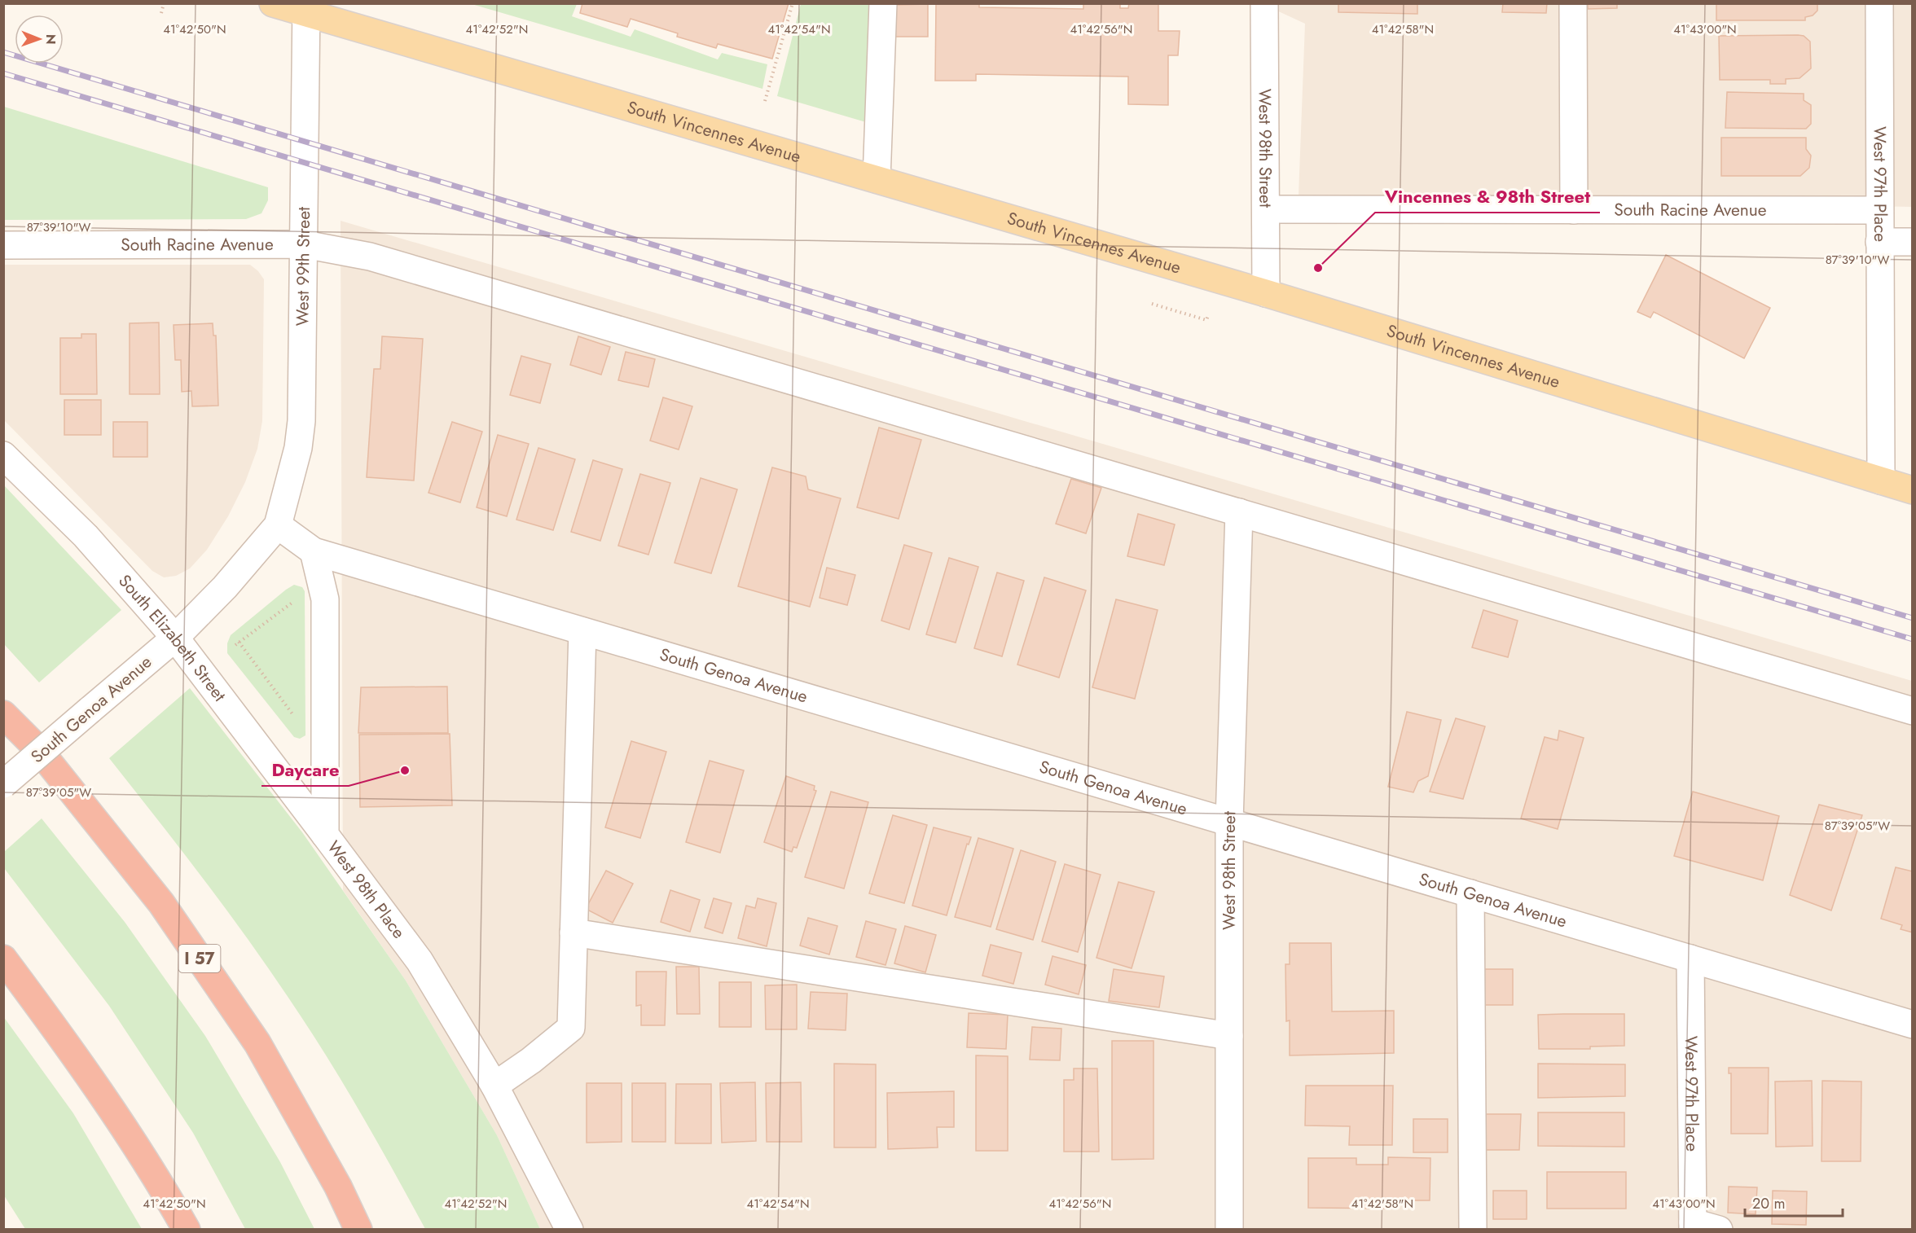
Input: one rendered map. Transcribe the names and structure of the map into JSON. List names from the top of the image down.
{
  "streets": {
    "highway": ["I 57"],
    "main road": ["South Vincennes Avenue"],
    "street": [
      "West 98th Street",
      "West 97th Place",
      "South Racine Avenue",
      "West 99th Street",
      "South Elizabeth Street",
      "South Genoa Avenue",
      "West 98th Place"
    ]
  },
  "crossings": [
    ["South Vincennes Avenue", "West 98th Street"],
    ["South Vincennes Avenue", "West 97th Place"],
    ["South Vincennes Avenue", "West 99th Street"],
    ["West 98th Street", "South Racine Avenue"],
    ["West 98th Street", "South Genoa Avenue"],
    ["West 97th Place", "South Racine Avenue"],
    ["West 97th Place", "South Genoa Avenue"],
    ["South Racine Avenue", "West 99th Street"],
    ["West 99th Street", "South Genoa Avenue"],
    ["South Elizabeth Street", "South Genoa Avenue"],
    ["South Elizabeth Street", "West 98th Place"],
    ["South Genoa Avenue", "West 98th Place"]
  ],
  "places": ["Vincennes & 98th Street", "Daycare"],
  "scale_bar": "20 m",
  "north": "right",
  "coordinates": [
    "41°42'50\"N",
    "41°42'52\"N",
    "41°42'54\"N",
    "41°42'56\"N",
    "41°42'58\"N",
    "41°43'00\"N",
    "87°39'10\"W",
    "87°39'05\"W"
  ]
}
